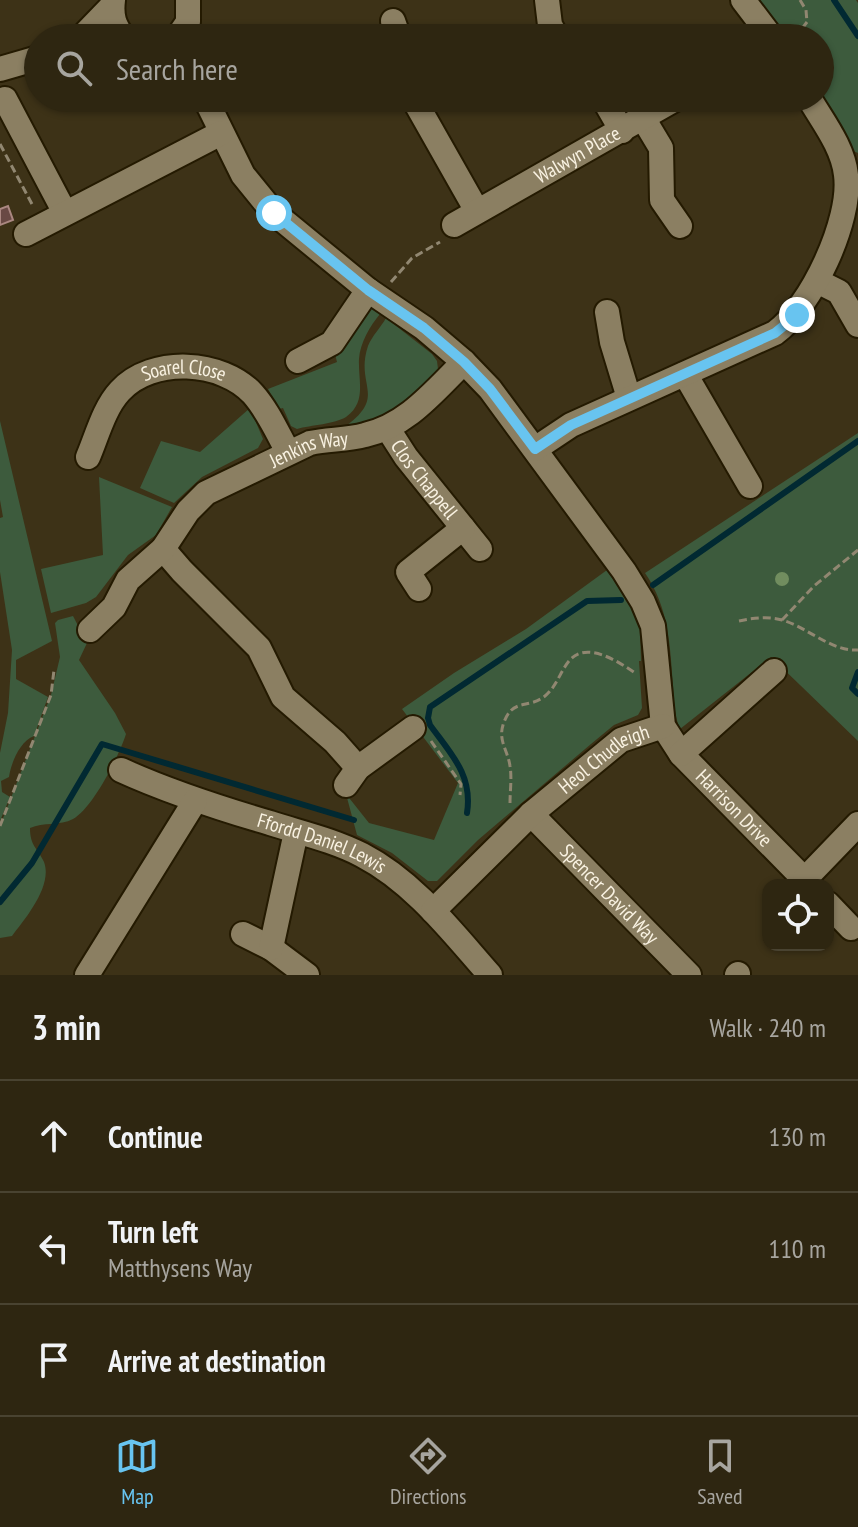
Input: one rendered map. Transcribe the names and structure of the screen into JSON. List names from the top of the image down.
{
  "streets": {
    "street": [
      "Walwyn Place",
      "Soarel Close",
      "Jenkins Way",
      "Clos Chappell",
      "Heol Chudleigh",
      "Harrison Drive",
      "Ffordd Daniel Lewis",
      "Spencer David Way"
    ]
  },
  "crossings": [
    ["Soarel Close", "Jenkins Way"],
    ["Jenkins Way", "Clos Chappell"],
    ["Jenkins Way", "Heol Chudleigh"],
    ["Heol Chudleigh", "Harrison Drive"],
    ["Heol Chudleigh", "Ffordd Daniel Lewis"],
    ["Heol Chudleigh", "Spencer David Way"]
  ],
  "page": {
    "search": "Search here",
    "heading": ["3 min", "Walk · 240 m"],
    "list": [
      ["Continue", "130 m"],
      ["Turn left", "Matthysens Way", "110 m"],
      "Arrive at destination"
    ],
    "nav": ["Map", "Directions", "Saved"]
  }
}
